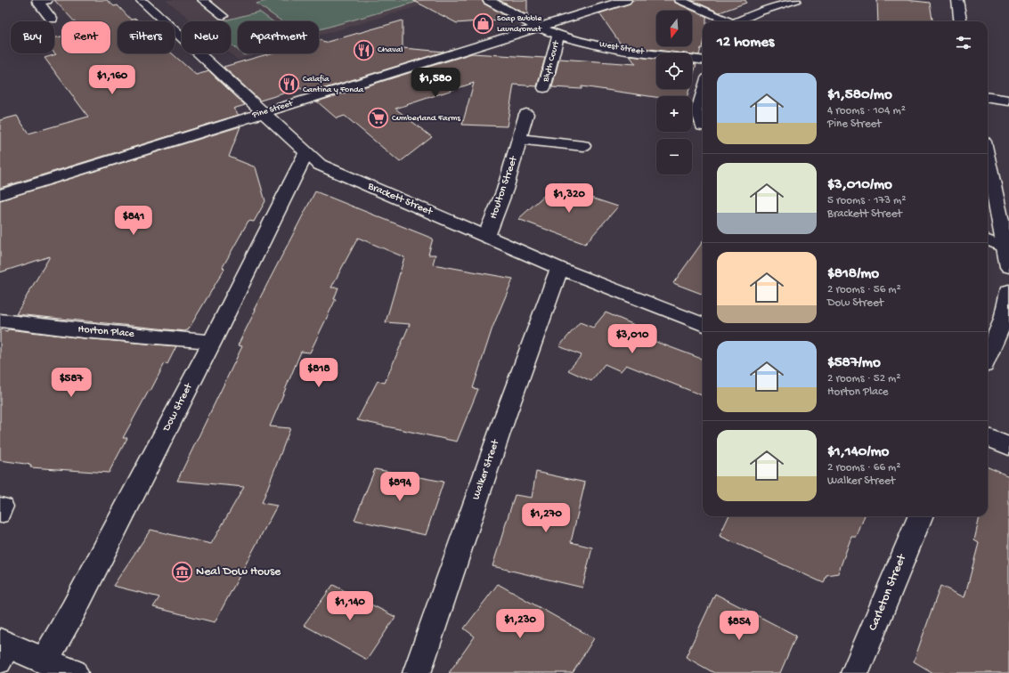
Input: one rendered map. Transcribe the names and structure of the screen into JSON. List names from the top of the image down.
{
  "streets": {
    "street": [
      "West Street",
      "Blyth Court",
      "Pine Street",
      "Houlton Street",
      "Brackett Street",
      "Horton Place",
      "Dow Street",
      "Walker Street",
      "Carleton Street"
    ]
  },
  "crossings": [
    ["West Street", "Blyth Court"],
    ["West Street", "Pine Street"],
    ["Pine Street", "Brackett Street"],
    ["Houlton Street", "Brackett Street"],
    ["Brackett Street", "Dow Street"],
    ["Brackett Street", "Walker Street"],
    ["Horton Place", "Dow Street"]
  ],
  "places": {
    "shop": ["Soap Bubble Laundromat"],
    "restaurant": ["Chaval", "Calafia Cantina y Fonda"],
    "supermarket": ["Cumberland Farms"],
    "museum": ["Neal Dow House"]
  },
  "north": "bottom",
  "page": {
    "map_buttons": ["+", "−"],
    "chip": [
      "Buy",
      "Rent",
      "Filters",
      "New",
      "Apartment"
    ],
    "heading": "12 homes",
    "list": [
      {
        "name": "$1,580/mo",
        "note": "4 rooms · 104 m² · Pine Street"
      },
      {
        "name": "$3,010/mo",
        "note": "5 rooms · 173 m² · Brackett Street"
      },
      {
        "name": "$818/mo",
        "note": "2 rooms · 56 m² · Dow Street"
      },
      {
        "name": "$587/mo",
        "note": "2 rooms · 52 m² · Horton Place"
      },
      {
        "name": "$1,140/mo",
        "note": "2 rooms · 66 m² · Walker Street"
      }
    ],
    "price": [
      "$1,160",
      "$1,580",
      "$1,320",
      "$841",
      "$3,010",
      "$818",
      "$587",
      "$894",
      "$1,270",
      "$1,140",
      "$1,230",
      "$854"
    ]
  }
}
